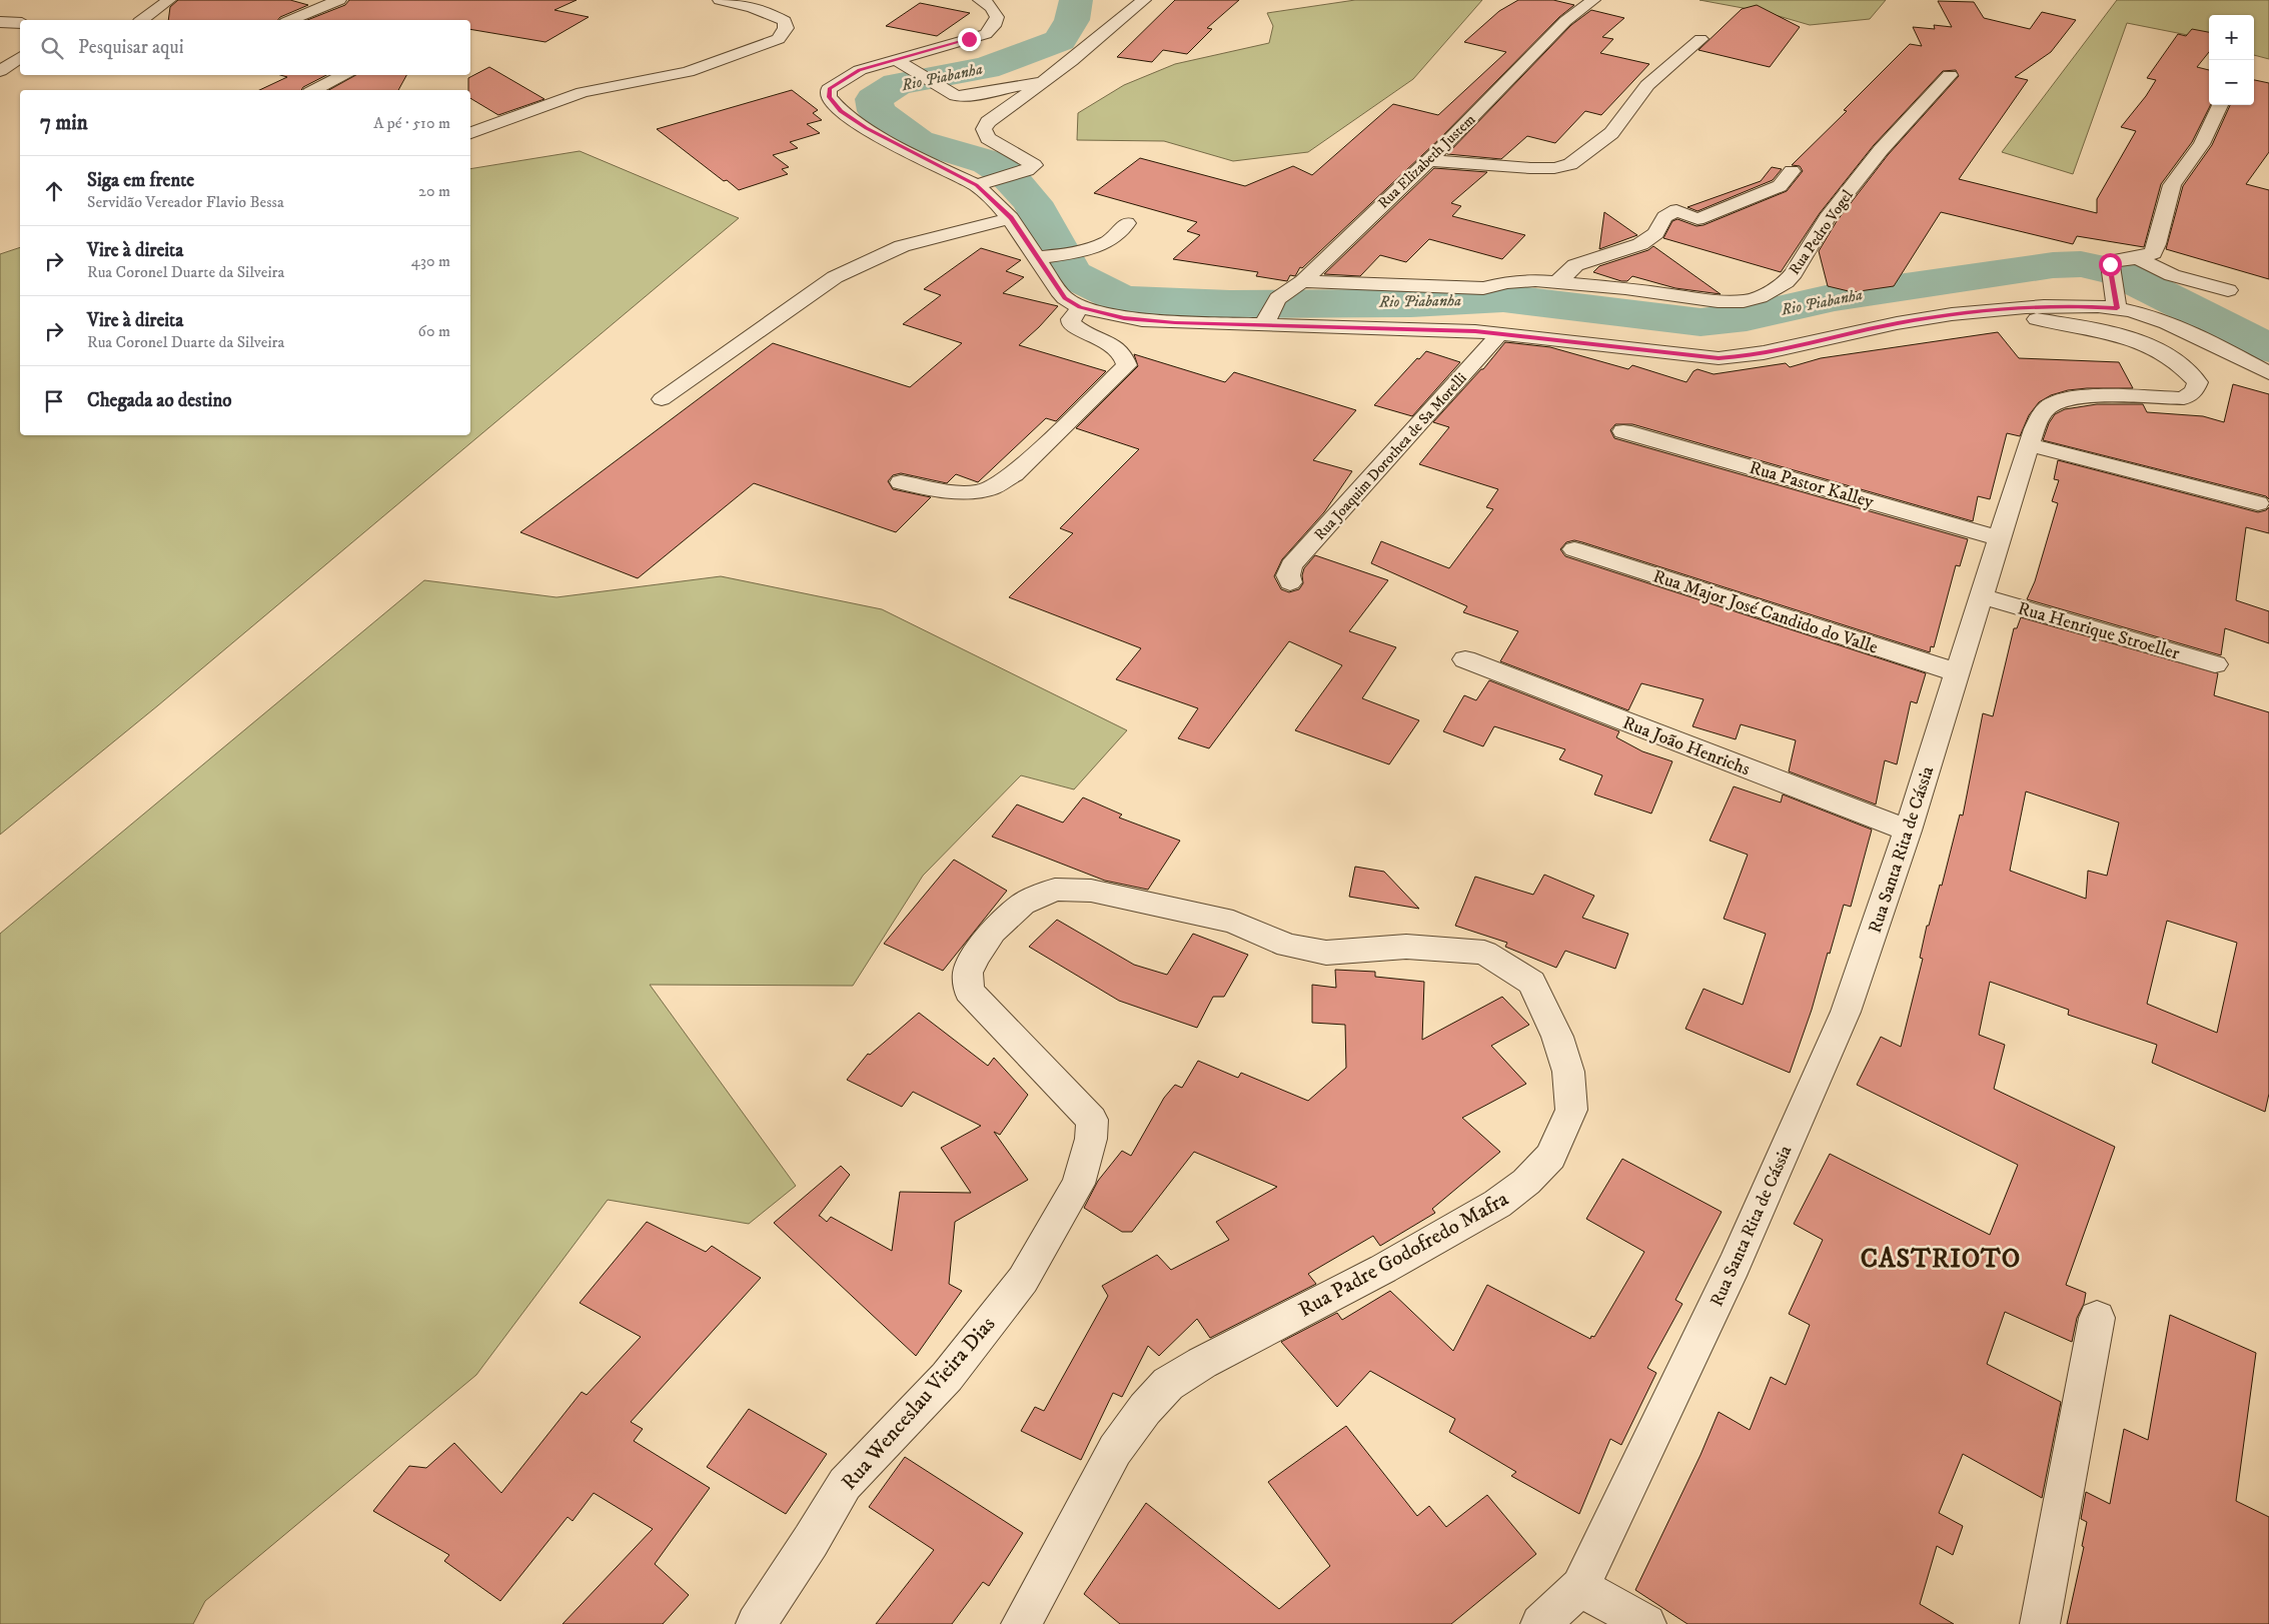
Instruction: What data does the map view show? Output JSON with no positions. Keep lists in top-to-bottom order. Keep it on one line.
{"streets":{"street":["Rua Elizabeth Justem","Rua Pedro Vogel","Rua Joaquim Dorothea de Sa Morelli","Rua Pastor Kalley","Rua Major José Candido do Valle","Rua Henrique Stroeller","Rua João Henrichs","Rua Santa Rita de Cássia","Rua Padre Godofredo Mafra","Rua Wenceslau Vieira Dias"]},"crossings":[["Rua Elizabeth Justem","Rua Pedro Vogel"],["Rua Pastor Kalley","Rua Santa Rita de Cássia"],["Rua Major José Candido do Valle","Rua Santa Rita de Cássia"],["Rua Henrique Stroeller","Rua Santa Rita de Cássia"],["Rua João Henrichs","Rua Santa Rita de Cássia"],["Rua Padre Godofredo Mafra","Rua Wenceslau Vieira Dias"]],"districts":["CASTRIOTO"],"water":["Rio Piabanha"],"page":{"map_buttons":["+","−"],"search":"Pesquisar aqui","heading":["7 min","A pé · 510 m"],"list":[["Siga em frente","Servidão Vereador Flavio Bessa","20 m"],["Vire à direita","Rua Coronel Duarte da Silveira","430 m"],["Vire à direita","Rua Coronel Duarte da Silveira","60 m"],"Chegada ao destino"]}}
